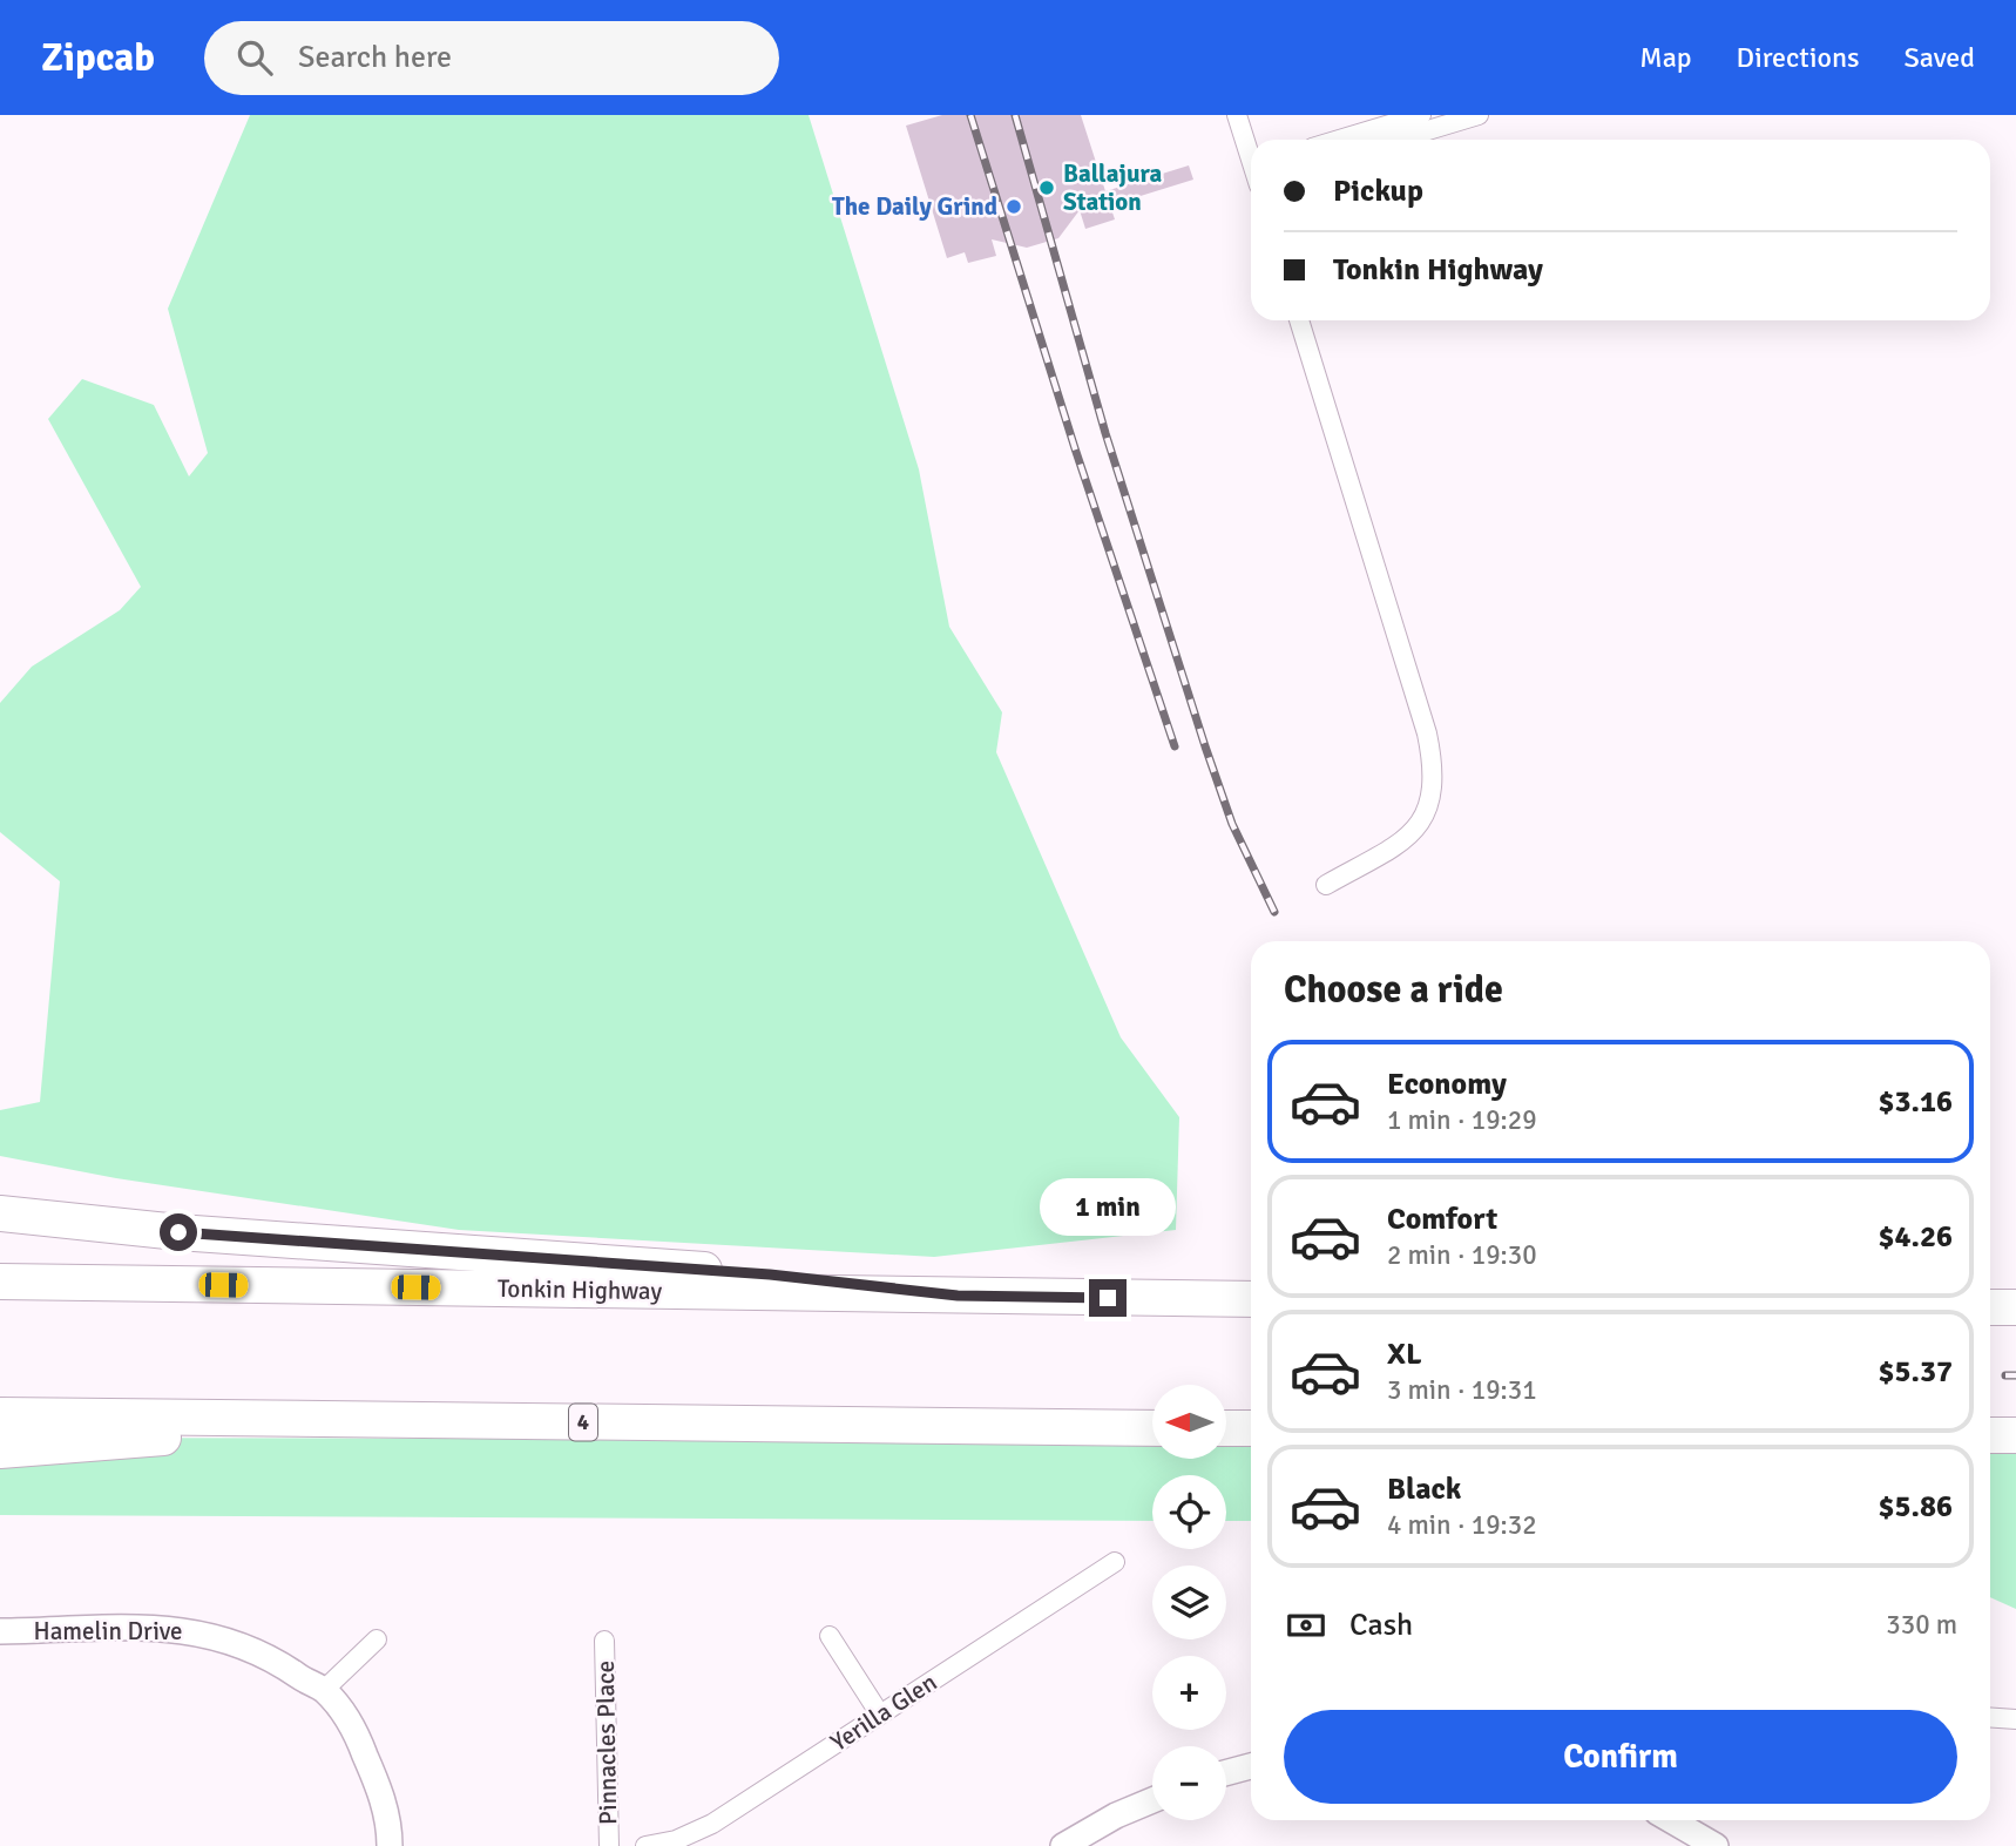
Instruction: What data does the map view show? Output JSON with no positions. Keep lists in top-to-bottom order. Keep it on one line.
{"streets":{"highway":["Tonkin Highway","4"],"street":["Hamelin Drive","Yerilla Glen","Pinnacles Place"]},"places":["Ballajura Station","The Daily Grind"],"north":"left","page":{"header":"Zipcab","search":"Search here","nav":["Map","Directions","Saved"],"banner":["Pickup","Tonkin Highway"],"heading":"Choose a ride","list":[{"name":"Economy","note":"1 min · 19:29","value":"$3.16"},{"name":"Comfort","note":"2 min · 19:30","value":"$4.26"},{"name":"XL","note":"3 min · 19:31","value":"$5.37"},{"name":"Black","note":"4 min · 19:32","value":"$5.86"}],"bubble":"1 min","map_buttons":["+","−"],"pay":["Cash","330 m"],"buttons":"Confirm"}}
